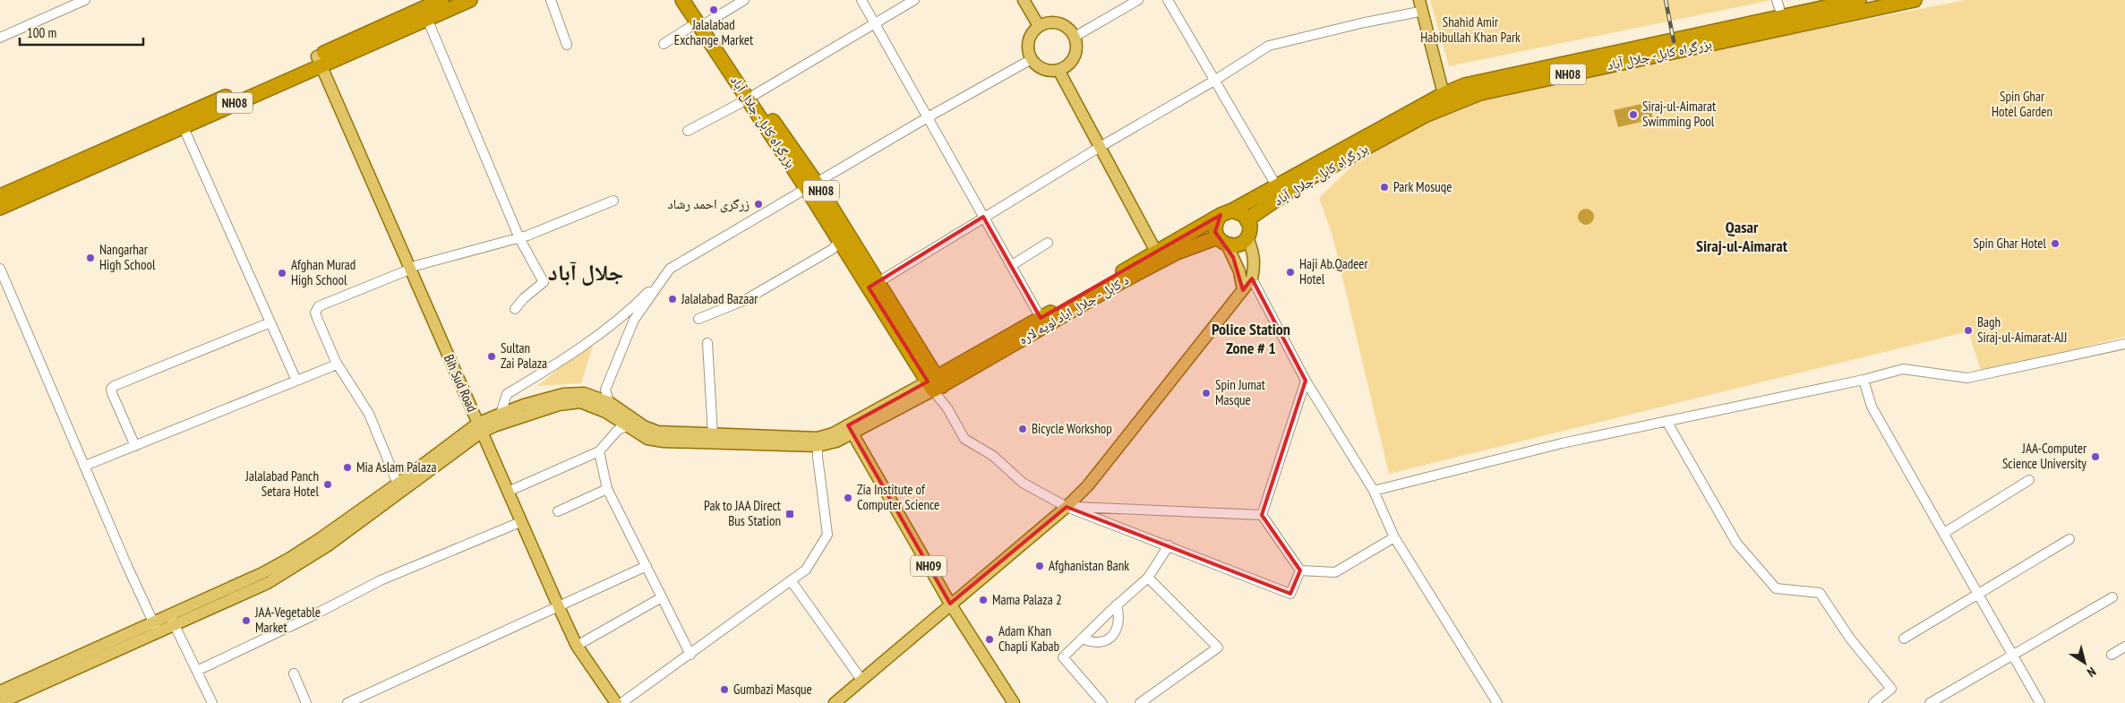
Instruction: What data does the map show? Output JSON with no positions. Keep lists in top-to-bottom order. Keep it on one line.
{"streets":{"highway":["بزرگراه کابل- جلال آباد","NH08","د کابل - جلال اباد لویه لاره"],"main road":["Bih Sud Road","NH09"]},"crossings":[["بزرگراه کابل- جلال آباد","د کابل - جلال اباد لویه لاره"],["NH08","Bih Sud Road"]],"districts":["Qasar Siraj-ul-Aimarat","جلال آباد","Police Station Zone # 1"],"parks":["Shahid Amir Habibullah Khan Park","Spin Ghar Hotel Garden"],"places":{"other":["Jalalabad Exchange Market","Siraj-ul-Aimarat Swimming Pool","Park Mosuqe","زرگری احمد رشاد","Spin Ghar Hotel","Nangarhar High School","Haji Ab.Qadeer Hotel","Afghan Murad High School","Jalalabad Bazaar","Bagh Siraj-ul-Aimarat-AJJ","Sultan Zai Palaza","Spin Jumat Masque","Bicycle Workshop","JAA-Computer Science University","Mia Aslam Palaza","Jalalabad Panch Setara Hotel","Zia Institute of Computer Science","Afghanistan Bank","Mama Palaza 2","JAA-Vegetable Market","Adam Khan Chapli Kabab","Gumbazi Masque"],"transit":["Pak to JAA Direct Bus Station"]},"scale_bar":"100 m","north":"bottom right"}
